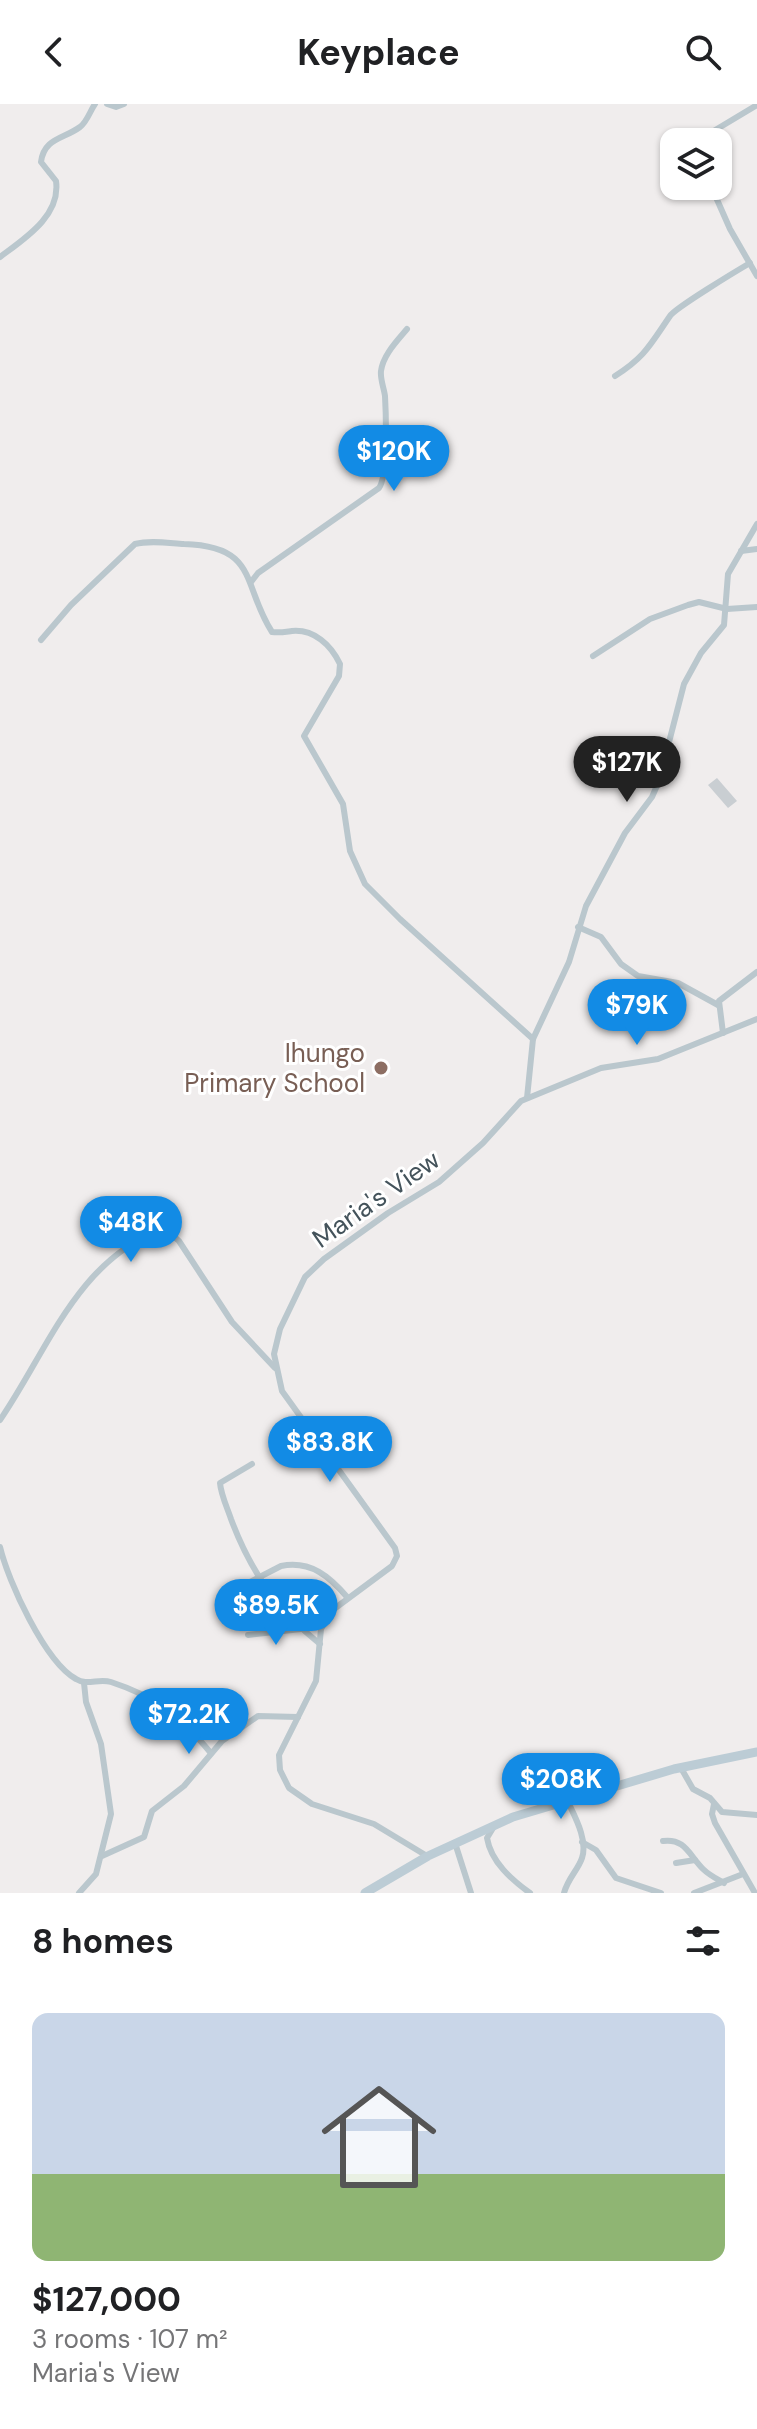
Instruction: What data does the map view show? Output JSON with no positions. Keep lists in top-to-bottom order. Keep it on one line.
{"streets":{"street":["Maria's View"]},"places":["Ihungo Primary School"],"page":{"header":"Keyplace","price":["$120K","$127K","$79K","$48K","$83.8K","$89.5K","$72.2K","$208K"],"heading":"8 homes","list":[{"name":"$127,000","note":"3 rooms · 107 m² · Maria's View"}]}}
